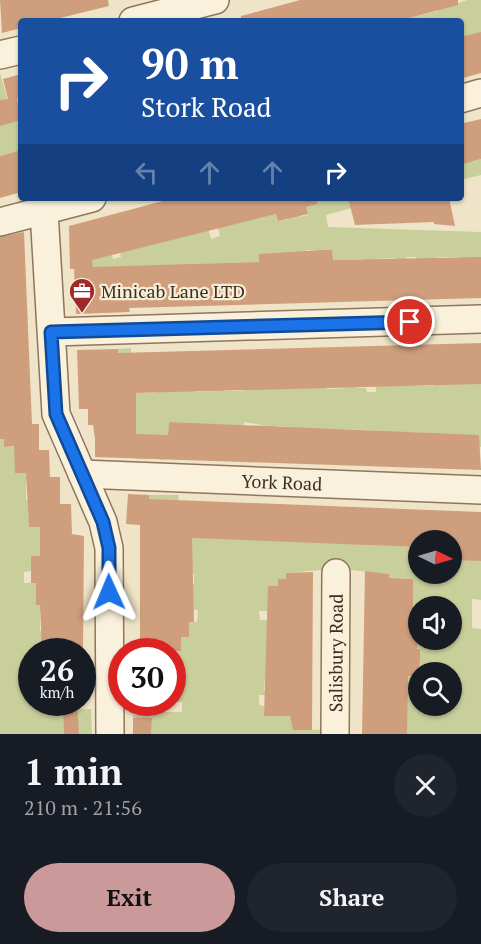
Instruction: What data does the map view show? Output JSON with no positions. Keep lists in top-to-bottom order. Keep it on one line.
{"streets":{"street":["York Road","Salisbury Road"]},"places":{"office":["Minicab Lane LTD"]},"north":"right","page":{"turn":["90 m","Stork Road"],"speed":"26 km/h","limit":"30","heading":["1 min","210 m · 21:56"],"buttons":["Exit","Share"]}}
